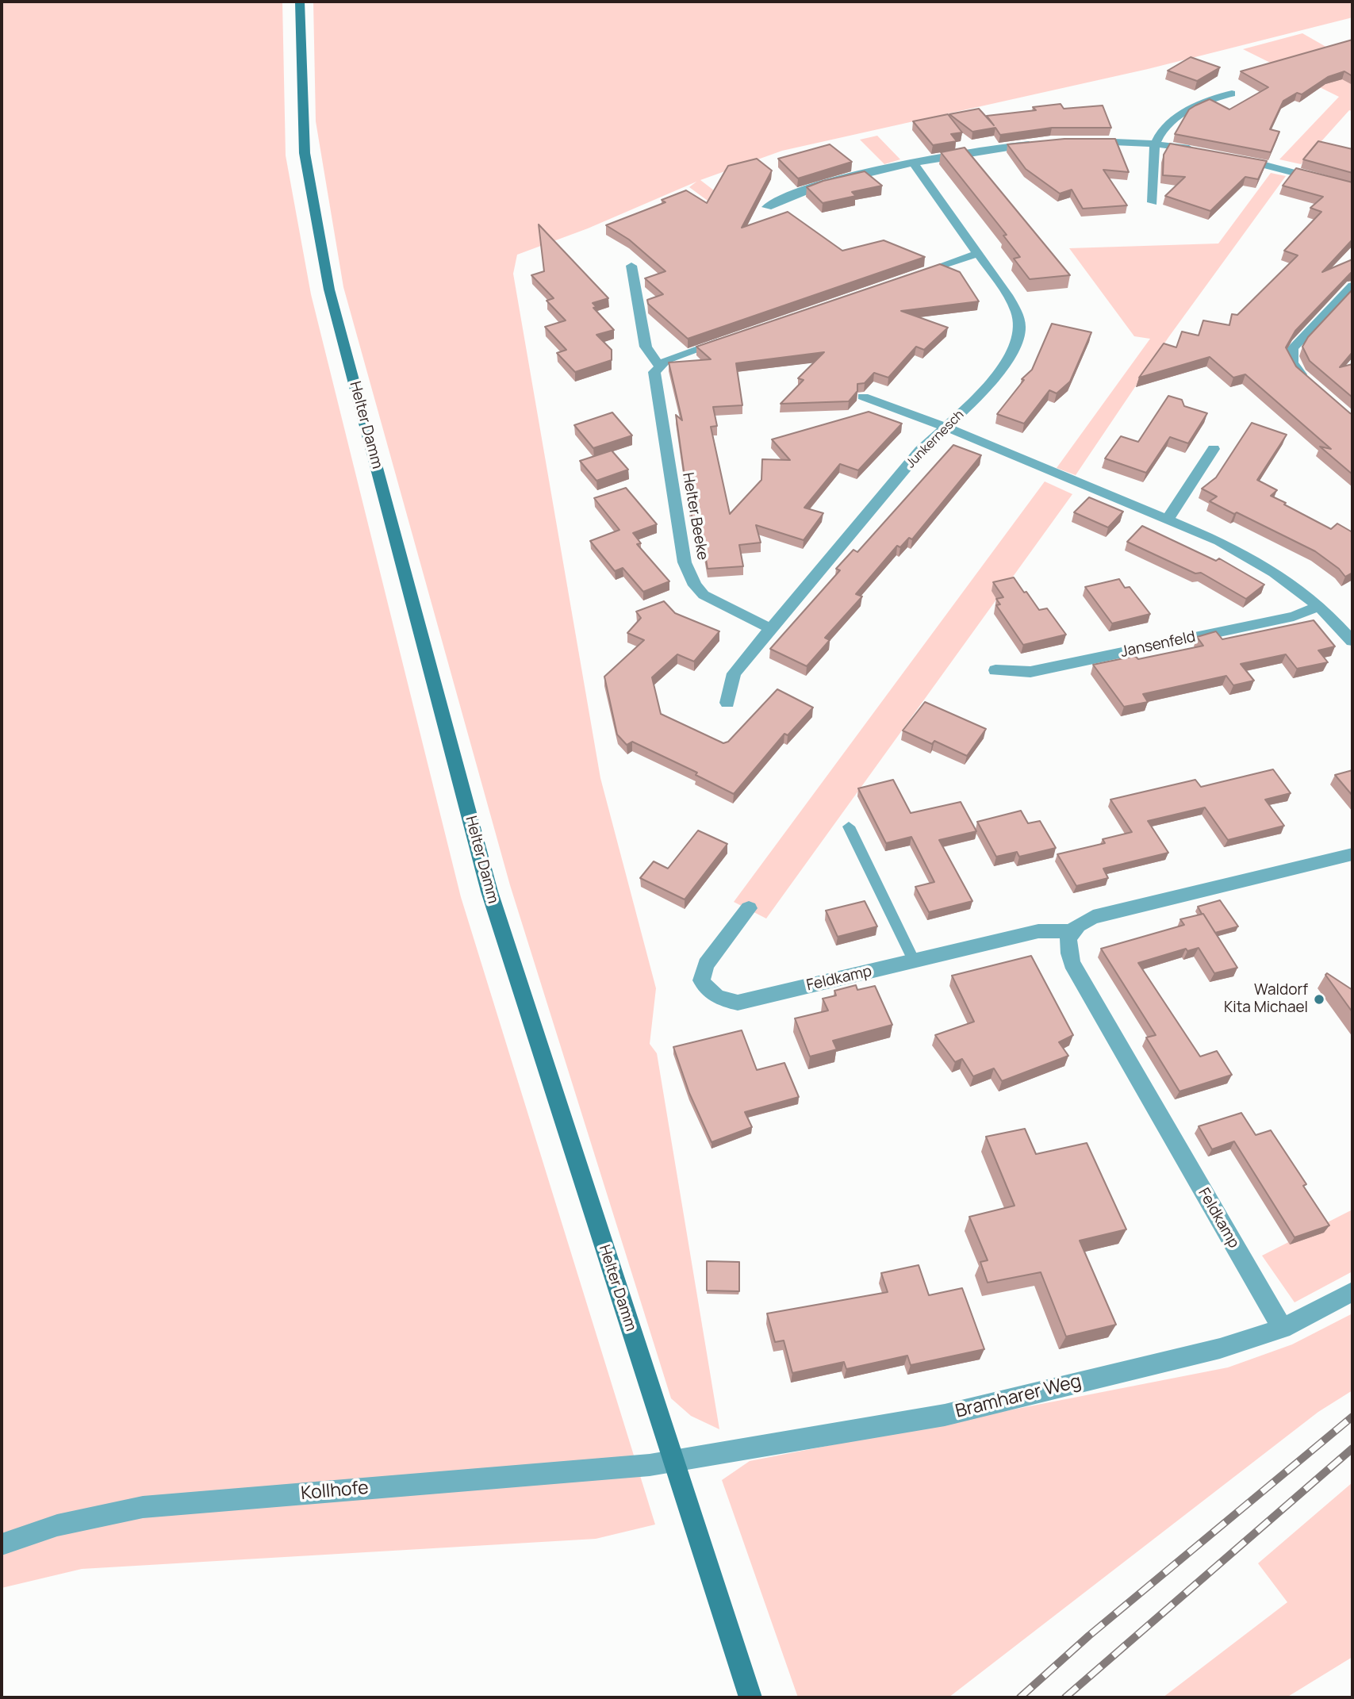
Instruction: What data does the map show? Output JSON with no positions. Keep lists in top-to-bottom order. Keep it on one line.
{"streets":{"street":["Helter Damm","Junkernesch","Helter Beeke","Jansenfeld","Feldkamp","Bramharer Weg","Kollhofe"]},"crossings":[["Helter Damm","Bramharer Weg"],["Helter Damm","Kollhofe"],["Junkernesch","Helter Beeke"],["Feldkamp","Bramharer Weg"],["Bramharer Weg","Kollhofe"]],"places":["Waldorf Kita Michael"]}
